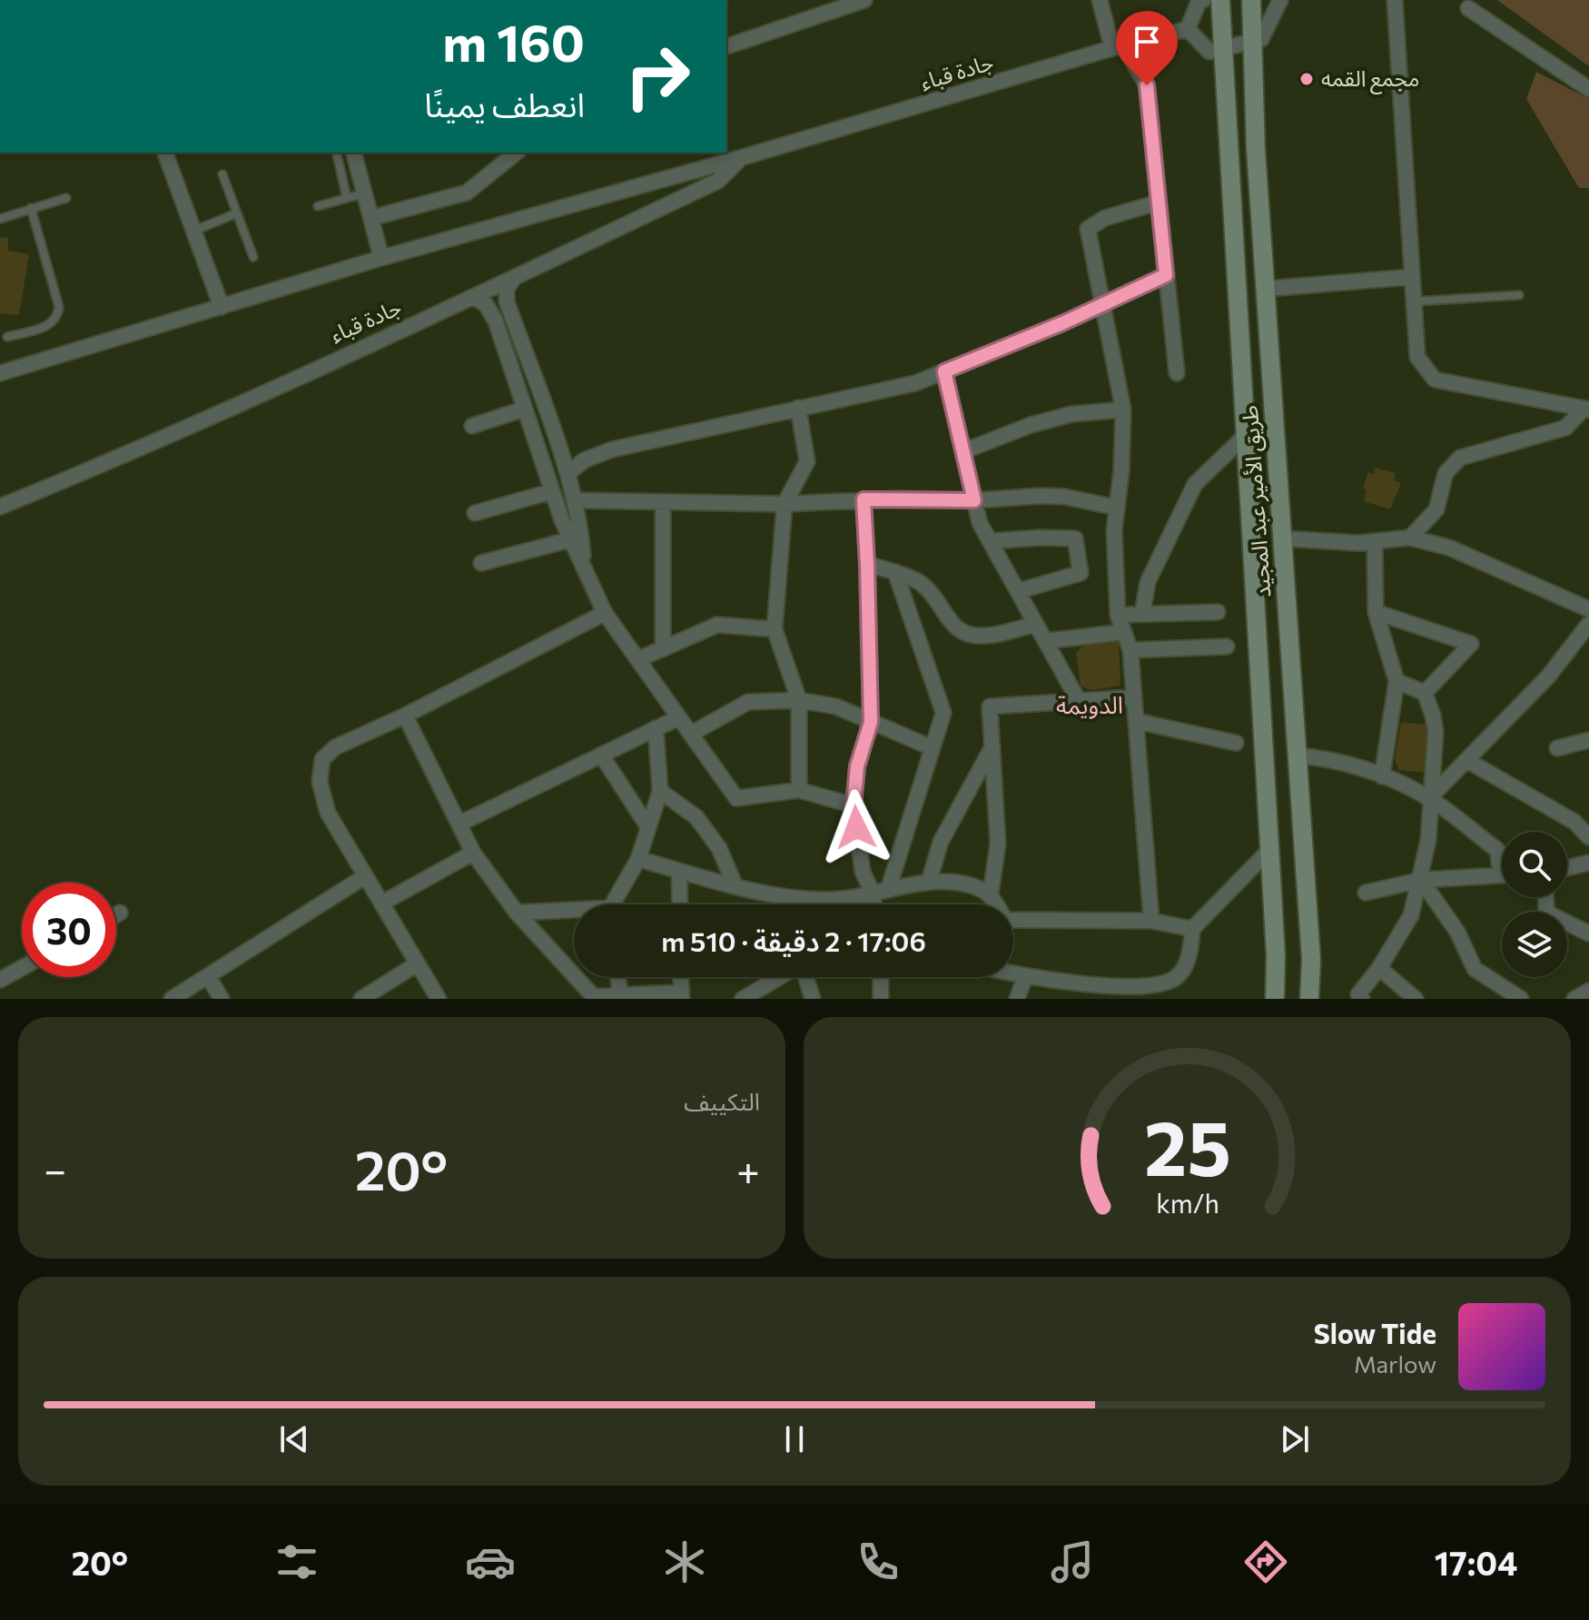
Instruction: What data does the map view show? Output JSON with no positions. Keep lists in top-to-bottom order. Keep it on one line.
{"streets":{"main road":["طريق الأمير عبد المجيد"],"street":["جادة قباء"]},"districts":["الدويمة"],"places":["مجمع القمه"],"page":{"turn":["160 m","انعطف يمينًا"],"limit":"30","trip":"17:06 · 2 دقيقة · 510 m","tile":"التكييف","heat":["−","20°","+"],"song":["Slow Tide","Marlow"],"tabs":["17:04","20°"],"gauge":["25","km/h"]}}
